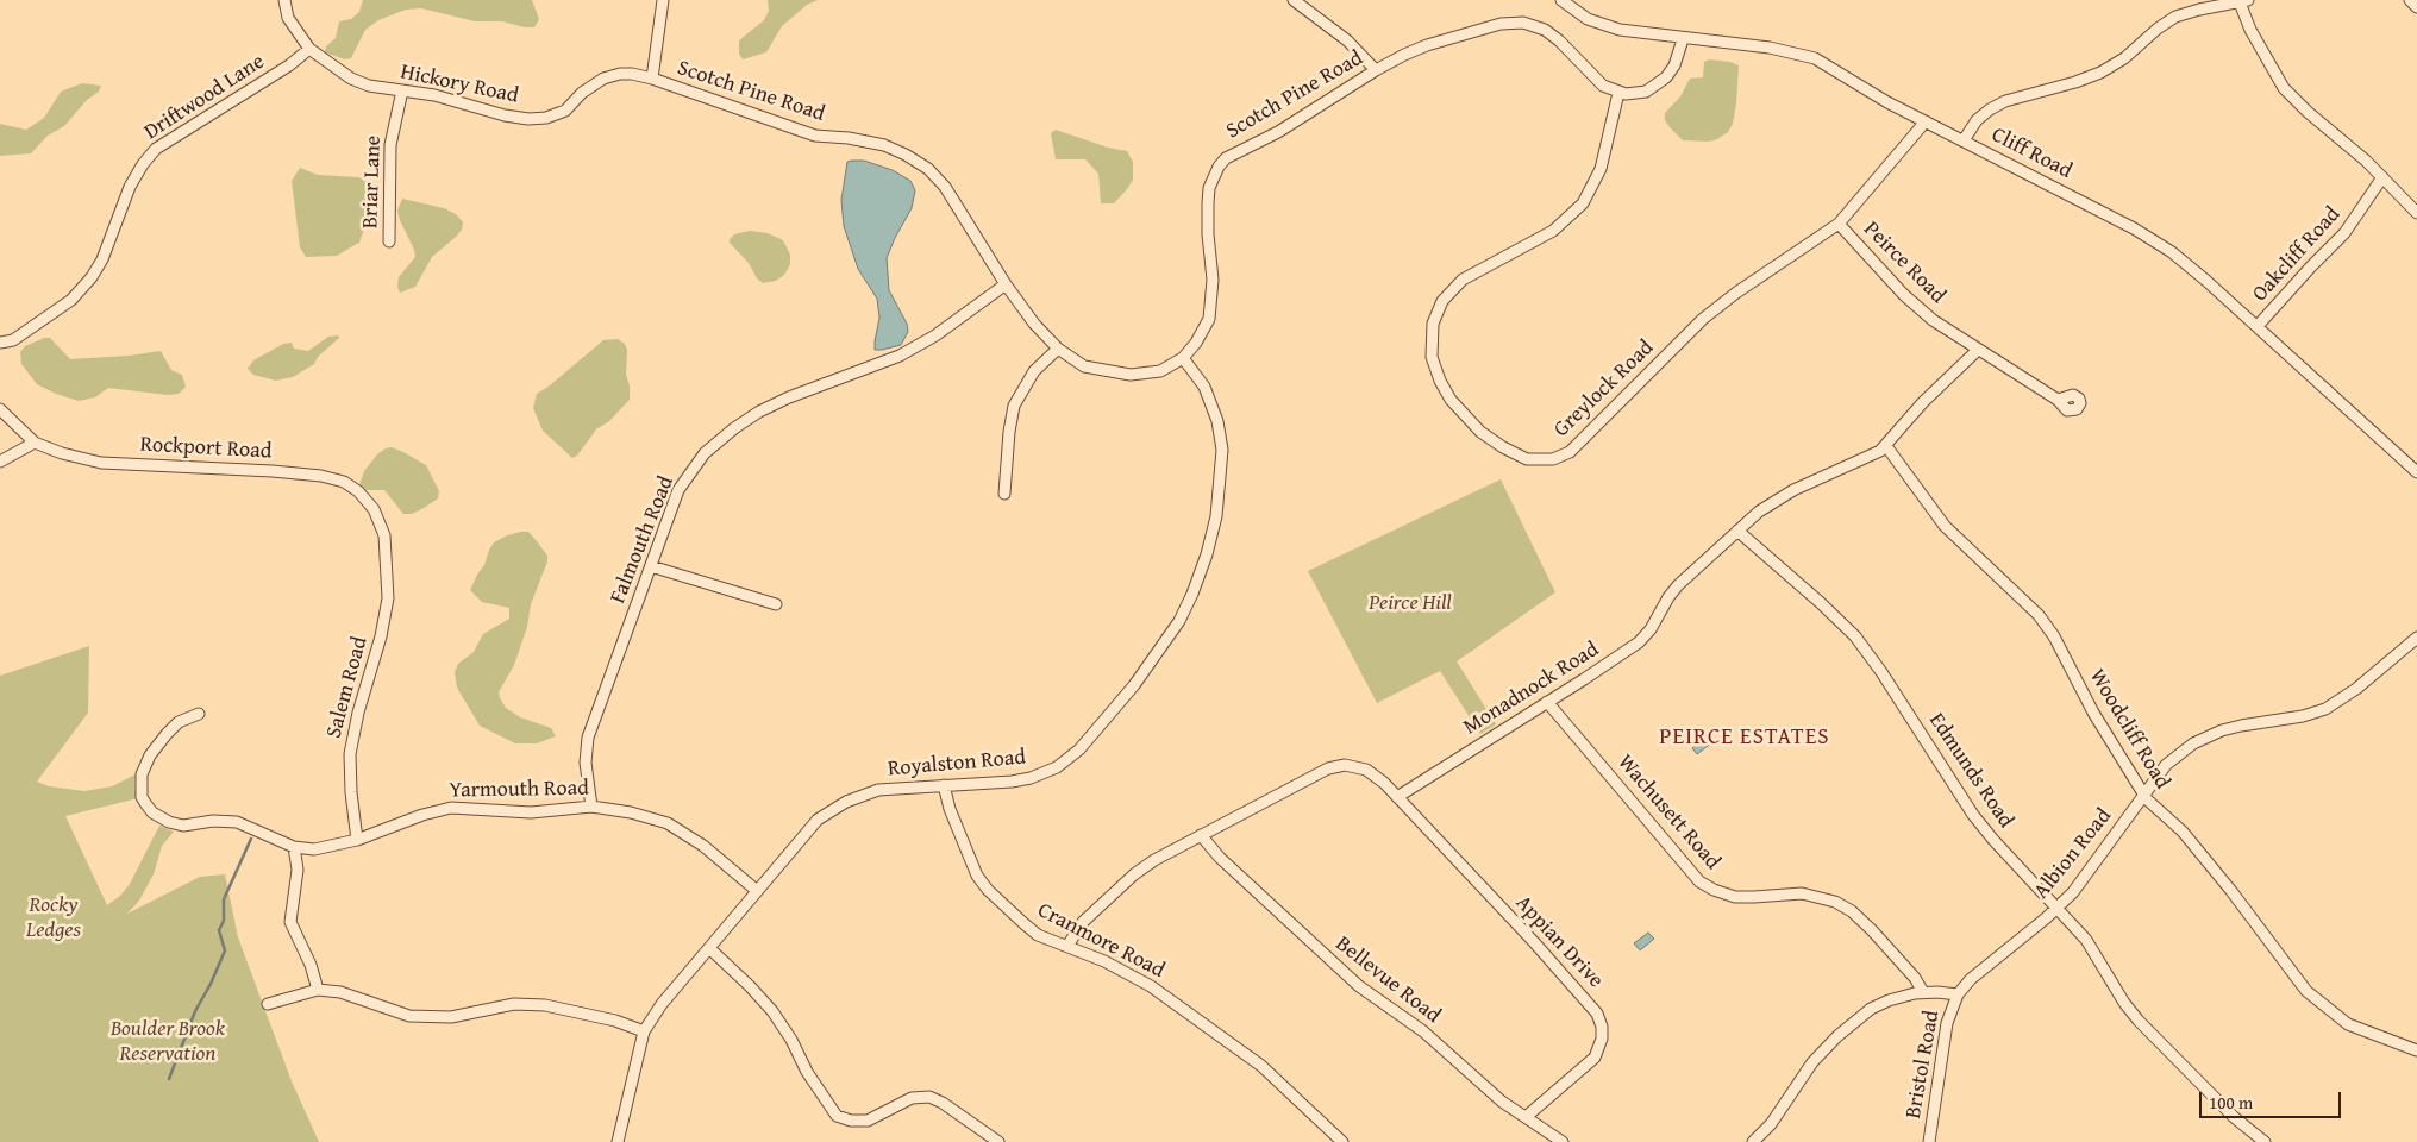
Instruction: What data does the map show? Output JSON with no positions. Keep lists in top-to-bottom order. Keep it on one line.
{"streets":{"street":["Hickory Road","Scotch Pine Road","Driftwood Lane","Cliff Road","Briar Lane","Oakcliff Road","Peirce Road","Greylock Road","Rockport Road","Falmouth Road","Salem Road","Monadnock Road","Woodcliff Road","Royalston Road","Edmunds Road","Yarmouth Road","Wachusett Road","Albion Road","Cranmore Road","Appian Drive","Bellevue Road","Bristol Road"]},"crossings":[["Hickory Road","Scotch Pine Road"],["Hickory Road","Driftwood Lane"],["Hickory Road","Briar Lane"],["Scotch Pine Road","Greylock Road"],["Scotch Pine Road","Falmouth Road"],["Scotch Pine Road","Royalston Road"],["Cliff Road","Oakcliff Road"],["Cliff Road","Peirce Road"],["Peirce Road","Greylock Road"],["Peirce Road","Monadnock Road"],["Rockport Road","Salem Road"],["Falmouth Road","Yarmouth Road"],["Salem Road","Yarmouth Road"],["Monadnock Road","Woodcliff Road"],["Monadnock Road","Edmunds Road"],["Monadnock Road","Wachusett Road"],["Monadnock Road","Appian Drive"],["Woodcliff Road","Albion Road"],["Royalston Road","Yarmouth Road"],["Royalston Road","Cranmore Road"],["Edmunds Road","Albion Road"],["Albion Road","Bristol Road"],["Appian Drive","Bellevue Road"]],"districts":["PEIRCE ESTATES"],"parks":["Peirce Hill","Rocky Ledges","Boulder Brook Reservation"],"scale_bar":"100 m"}
